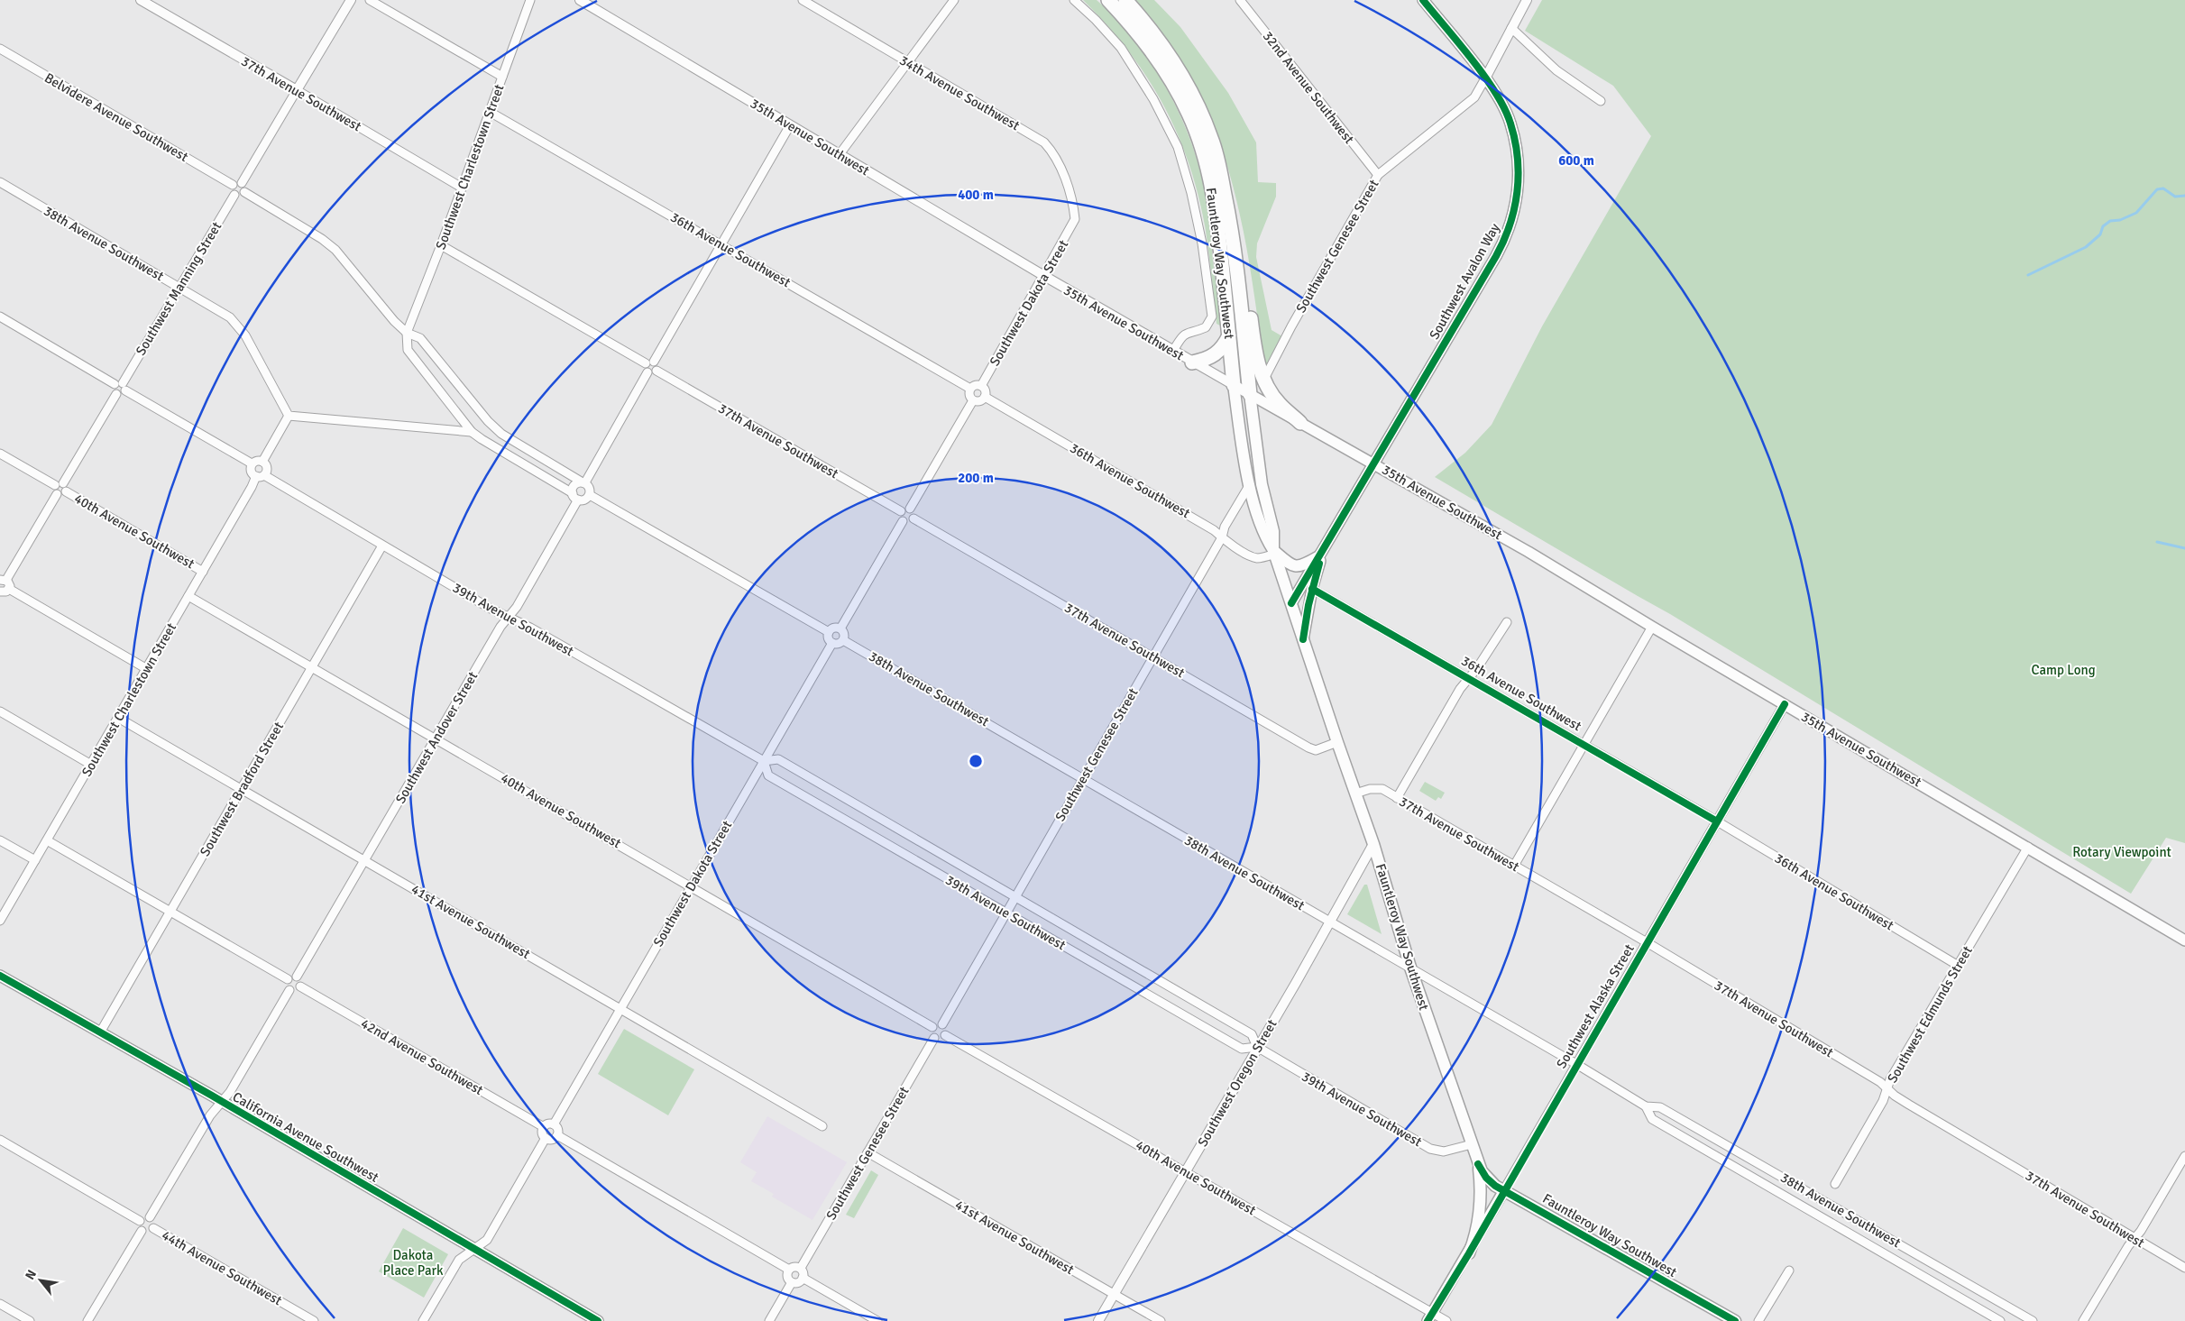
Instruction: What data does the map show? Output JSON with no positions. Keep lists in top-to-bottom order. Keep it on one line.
{"streets":{"highway":["Fauntleroy Way Southwest"],"main road":["35th Avenue Southwest","Southwest Avalon Way","Southwest Alaska Street","California Avenue Southwest"],"street":["32nd Avenue Southwest","34th Avenue Southwest","37th Avenue Southwest","Belvidere Avenue Southwest","Southwest Charlestown Street","38th Avenue Southwest","Southwest Genesee Street","36th Avenue Southwest","Southwest Manning Street","Southwest Dakota Street","40th Avenue Southwest","39th Avenue Southwest","Southwest Andover Street","Southwest Bradford Street","41st Avenue Southwest","Southwest Edmunds Street","42nd Avenue Southwest","Southwest Oregon Street","44th Avenue Southwest"]},"crossings":[["32nd Avenue Southwest","Southwest Genesee Street"],["34th Avenue Southwest","Southwest Dakota Street"],["37th Avenue Southwest","Southwest Charlestown Street"],["37th Avenue Southwest","Southwest Genesee Street"],["37th Avenue Southwest","Fauntleroy Way Southwest"],["37th Avenue Southwest","Southwest Alaska Street"],["37th Avenue Southwest","Southwest Edmunds Street"],["Belvidere Avenue Southwest","Southwest Manning Street"],["35th Avenue Southwest","Fauntleroy Way Southwest"],["35th Avenue Southwest","Southwest Avalon Way"],["35th Avenue Southwest","Southwest Dakota Street"],["35th Avenue Southwest","Southwest Alaska Street"],["35th Avenue Southwest","Southwest Edmunds Street"],["Southwest Charlestown Street","36th Avenue Southwest"],["Southwest Charlestown Street","40th Avenue Southwest"],["Southwest Charlestown Street","39th Avenue Southwest"],["Southwest Charlestown Street","41st Avenue Southwest"],["38th Avenue Southwest","Southwest Genesee Street"],["38th Avenue Southwest","Fauntleroy Way Southwest"],["38th Avenue Southwest","Southwest Manning Street"],["38th Avenue Southwest","Southwest Dakota Street"],["38th Avenue Southwest","Southwest Alaska Street"],["38th Avenue Southwest","Southwest Oregon Street"],["Southwest Genesee Street","36th Avenue Southwest"],["Southwest Genesee Street","Fauntleroy Way Southwest"],["Southwest Genesee Street","Southwest Avalon Way"],["Southwest Genesee Street","40th Avenue Southwest"],["Southwest Genesee Street","39th Avenue Southwest"],["Southwest Genesee Street","41st Avenue Southwest"],["36th Avenue Southwest","Fauntleroy Way Southwest"],["36th Avenue Southwest","Southwest Avalon Way"],["36th Avenue Southwest","Southwest Dakota Street"],["36th Avenue Southwest","Southwest Alaska Street"],["36th Avenue Southwest","Southwest Edmunds Street"],["Fauntleroy Way Southwest","Southwest Avalon Way"],["Fauntleroy Way Southwest","39th Avenue Southwest"],["Fauntleroy Way Southwest","Southwest Alaska Street"],["Fauntleroy Way Southwest","Southwest Oregon Street"],["Southwest Dakota Street","40th Avenue Southwest"],["Southwest Dakota Street","39th Avenue Southwest"],["Southwest Dakota Street","41st Avenue Southwest"],["Southwest Dakota Street","42nd Avenue Southwest"],["40th Avenue Southwest","Southwest Andover Street"],["40th Avenue Southwest","Southwest Bradford Street"],["40th Avenue Southwest","Southwest Alaska Street"],["40th Avenue Southwest","Southwest Oregon Street"],["39th Avenue Southwest","Southwest Andover Street"],["39th Avenue Southwest","Southwest Bradford Street"],["39th Avenue Southwest","Southwest Oregon Street"],["Southwest Andover Street","41st Avenue Southwest"],["Southwest Andover Street","42nd Avenue Southwest"],["Southwest Bradford Street","41st Avenue Southwest"],["Southwest Bradford Street","California Avenue Southwest"],["41st Avenue Southwest","Southwest Oregon Street"]],"parks":["Camp Long","Rotary Viewpoint","Dakota Place Park"],"north":"top left","rings":["600 m","400 m","200 m"]}
